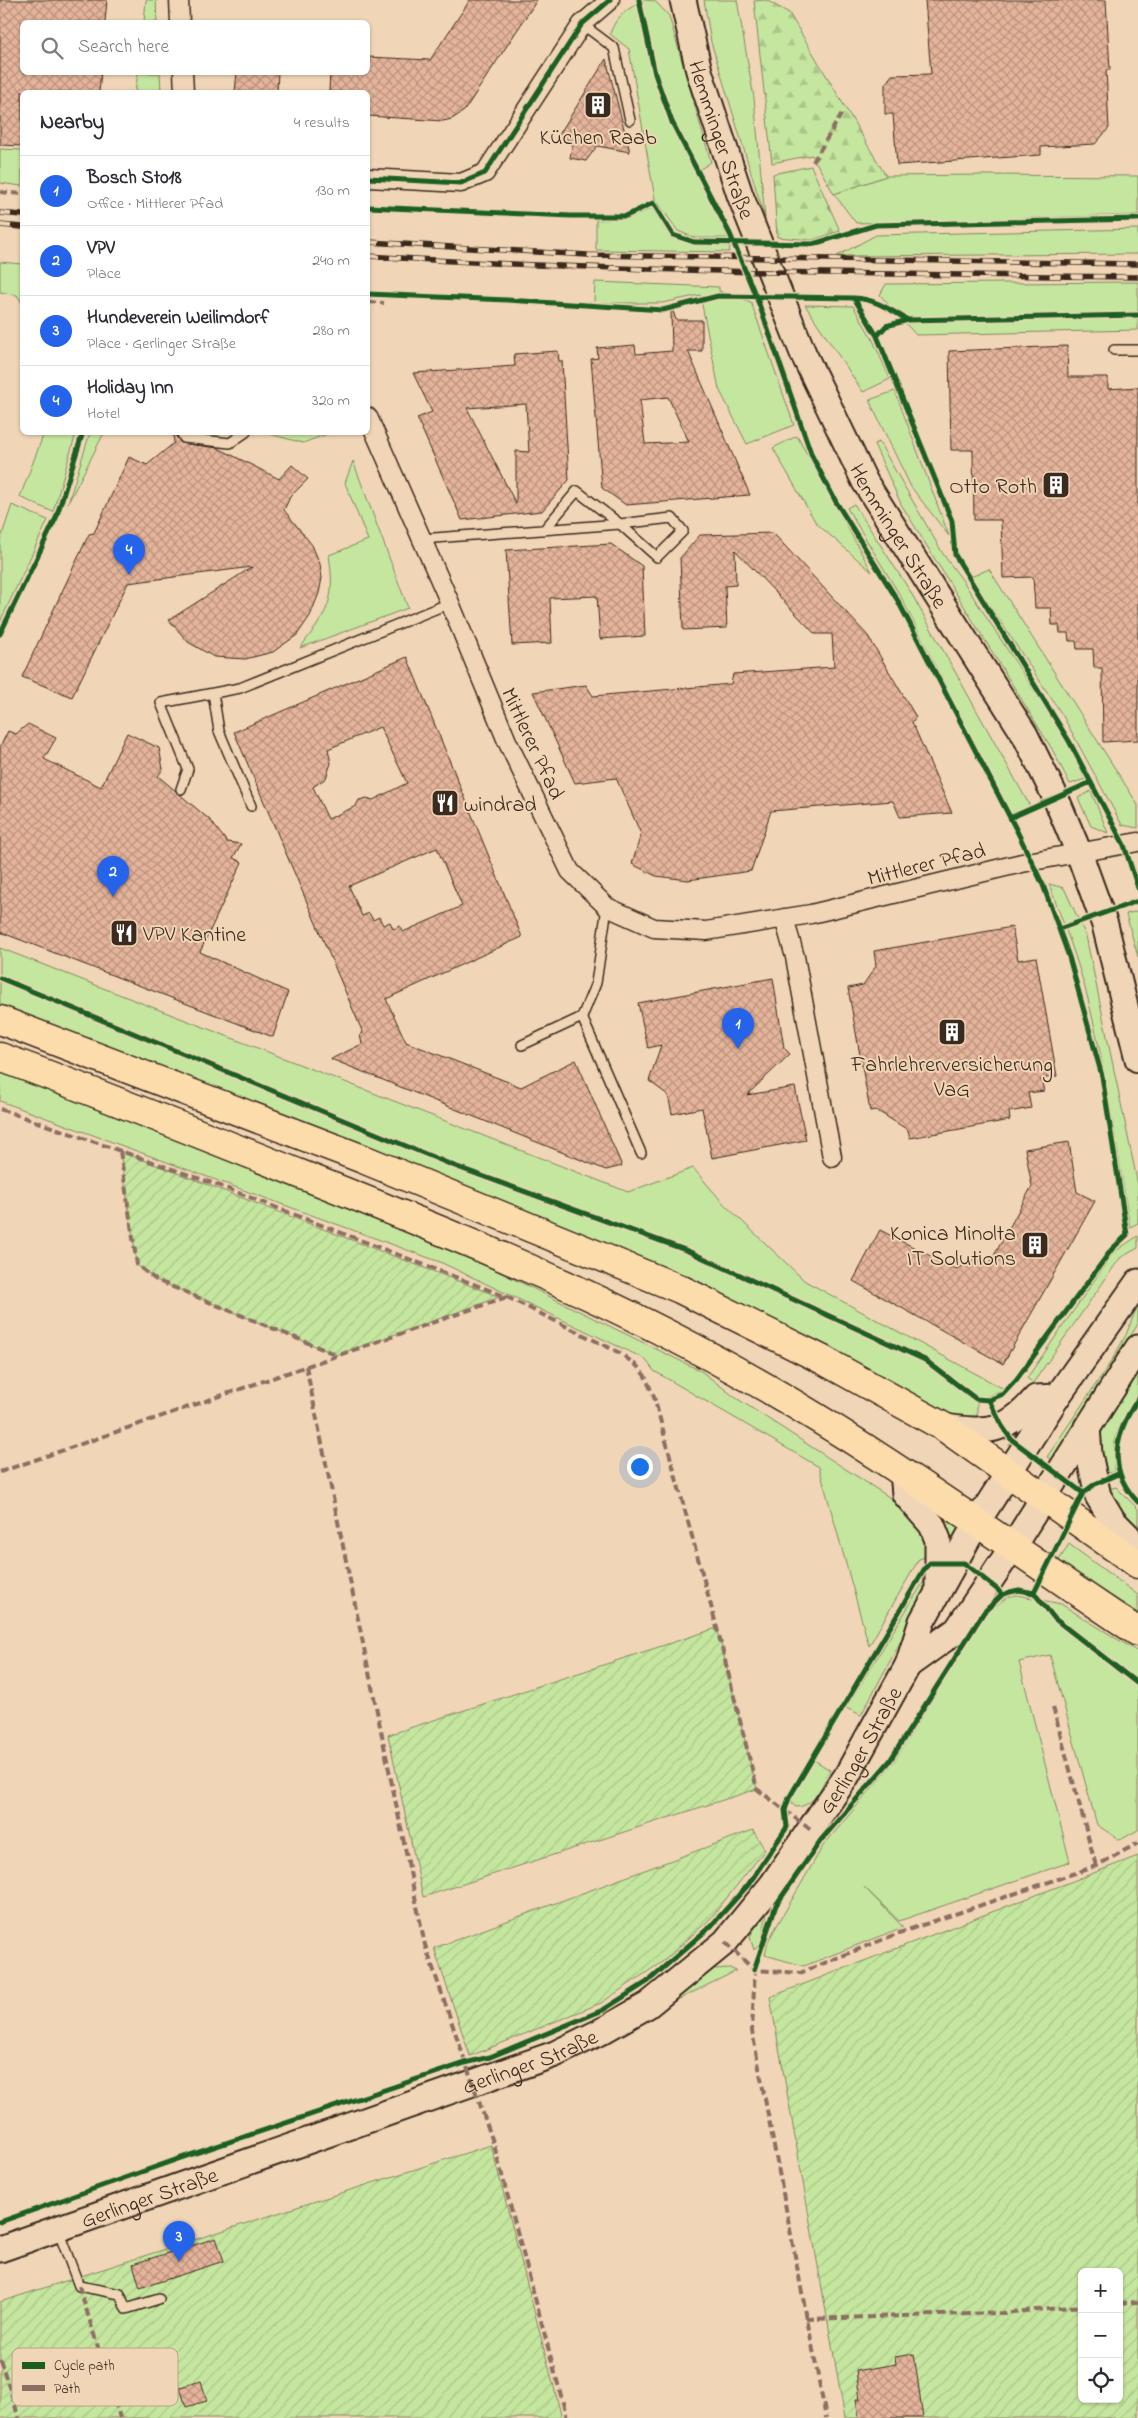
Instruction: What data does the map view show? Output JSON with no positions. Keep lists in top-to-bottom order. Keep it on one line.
{"streets":{"main road":["Hemminger Straße","Gerlinger Straße"],"street":["Mittlerer Pfad"]},"crossings":[["Hemminger Straße","Mittlerer Pfad"]],"places":{"building":["Küchen Raab","Otto Roth","Fahrlehrerversicherung VaG","Konica Minolta IT Solutions"],"restaurant":["windrad","VPV Kantine"]},"legend":["Cycle path","Path"],"page":{"search":"Search here","heading":["Nearby","4 results"],"list":[{"mark":"1","name":"Bosch St018","note":"Office · Mittlerer Pfad","value":"130 m"},{"mark":"2","name":"VPV","note":"Place","value":"240 m"},{"mark":"3","name":"Hundeverein Weilimdorf","note":"Place · Gerlinger Straße","value":"280 m"},{"mark":"4","name":"Holiday Inn","note":"Hotel","value":"320 m"}],"pins":["4","2","1","3"],"map_buttons":["+","−"]}}
